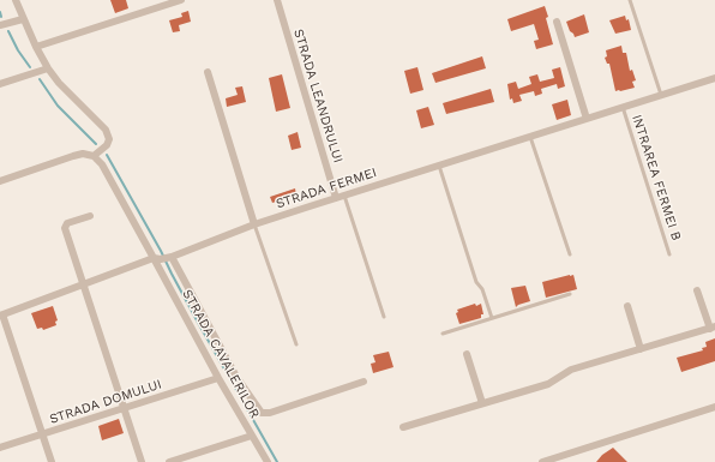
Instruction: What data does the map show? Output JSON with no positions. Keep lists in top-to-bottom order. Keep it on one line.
{"streets":{"street":["STRADA LEANDRULUI","STRADA FERMEI","STRADA CAVALERILOR","STRADA DOMULUI"],"lane":["INTRAREA FERMEI B"]},"crossings":[["STRADA LEANDRULUI","STRADA FERMEI"],["INTRAREA FERMEI B","STRADA FERMEI"],["STRADA FERMEI","STRADA CAVALERILOR"],["STRADA CAVALERILOR","STRADA DOMULUI"]]}
